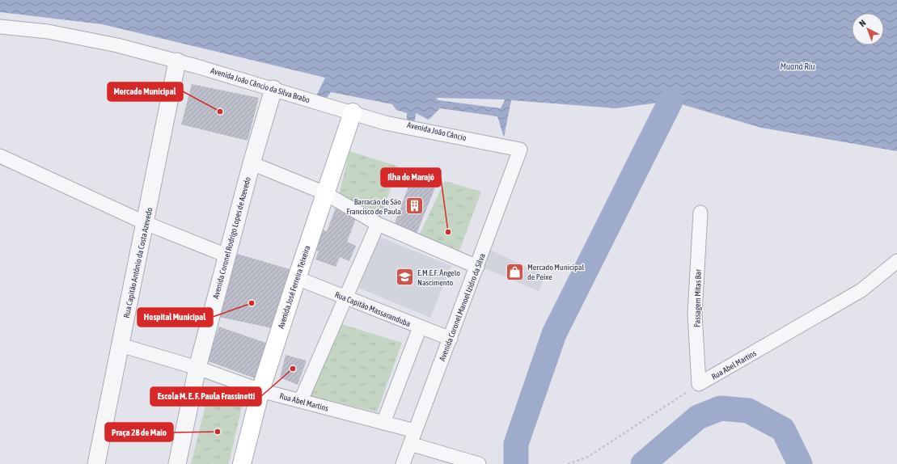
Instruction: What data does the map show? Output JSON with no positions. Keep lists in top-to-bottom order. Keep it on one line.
{"streets":{"main road":["Avenida José Ferreira Teixeira"],"street":["Avenida João Câncio da Silva Brabo","Avenida João Câncio","Avenida Coronel Rodrigo Lopes de Azevedo","Rua Capitão Antônio da Costa Azevedo","Passagem Mitas Bar","Avenida Coronel Manoel Izidro da Silva","Rua Capitão Massaranduba","Rua Abel Martins"]},"crossings":[["Avenida João Câncio da Silva Brabo","Avenida João Câncio"],["Avenida João Câncio da Silva Brabo","Avenida Coronel Rodrigo Lopes de Azevedo"],["Avenida João Câncio da Silva Brabo","Rua Capitão Antônio da Costa Azevedo"],["Avenida João Câncio da Silva Brabo","Avenida José Ferreira Teixeira"],["Avenida João Câncio","Avenida José Ferreira Teixeira"],["Avenida João Câncio","Avenida Coronel Manoel Izidro da Silva"],["Avenida Coronel Rodrigo Lopes de Azevedo","Rua Abel Martins"],["Rua Capitão Antônio da Costa Azevedo","Rua Abel Martins"],["Avenida José Ferreira Teixeira","Rua Capitão Massaranduba"],["Avenida José Ferreira Teixeira","Rua Abel Martins"],["Passagem Mitas Bar","Rua Abel Martins"],["Avenida Coronel Manoel Izidro da Silva","Rua Capitão Massaranduba"],["Avenida Coronel Manoel Izidro da Silva","Rua Abel Martins"]],"water":["Muaná Riu"],"places":{"other":["Mercado Municipal","Ilha de Marajó","Hospital Municipal","Escola M. E. F. Paula Frassinetti","Praça 28 de Maio"],"building":["Barracão de São Francisco de Paula"],"shop":["Mercado Municipal de Peixe"],"school or university":["E.M.E.F. Ângelo Nascimento"]},"north":"top left"}
